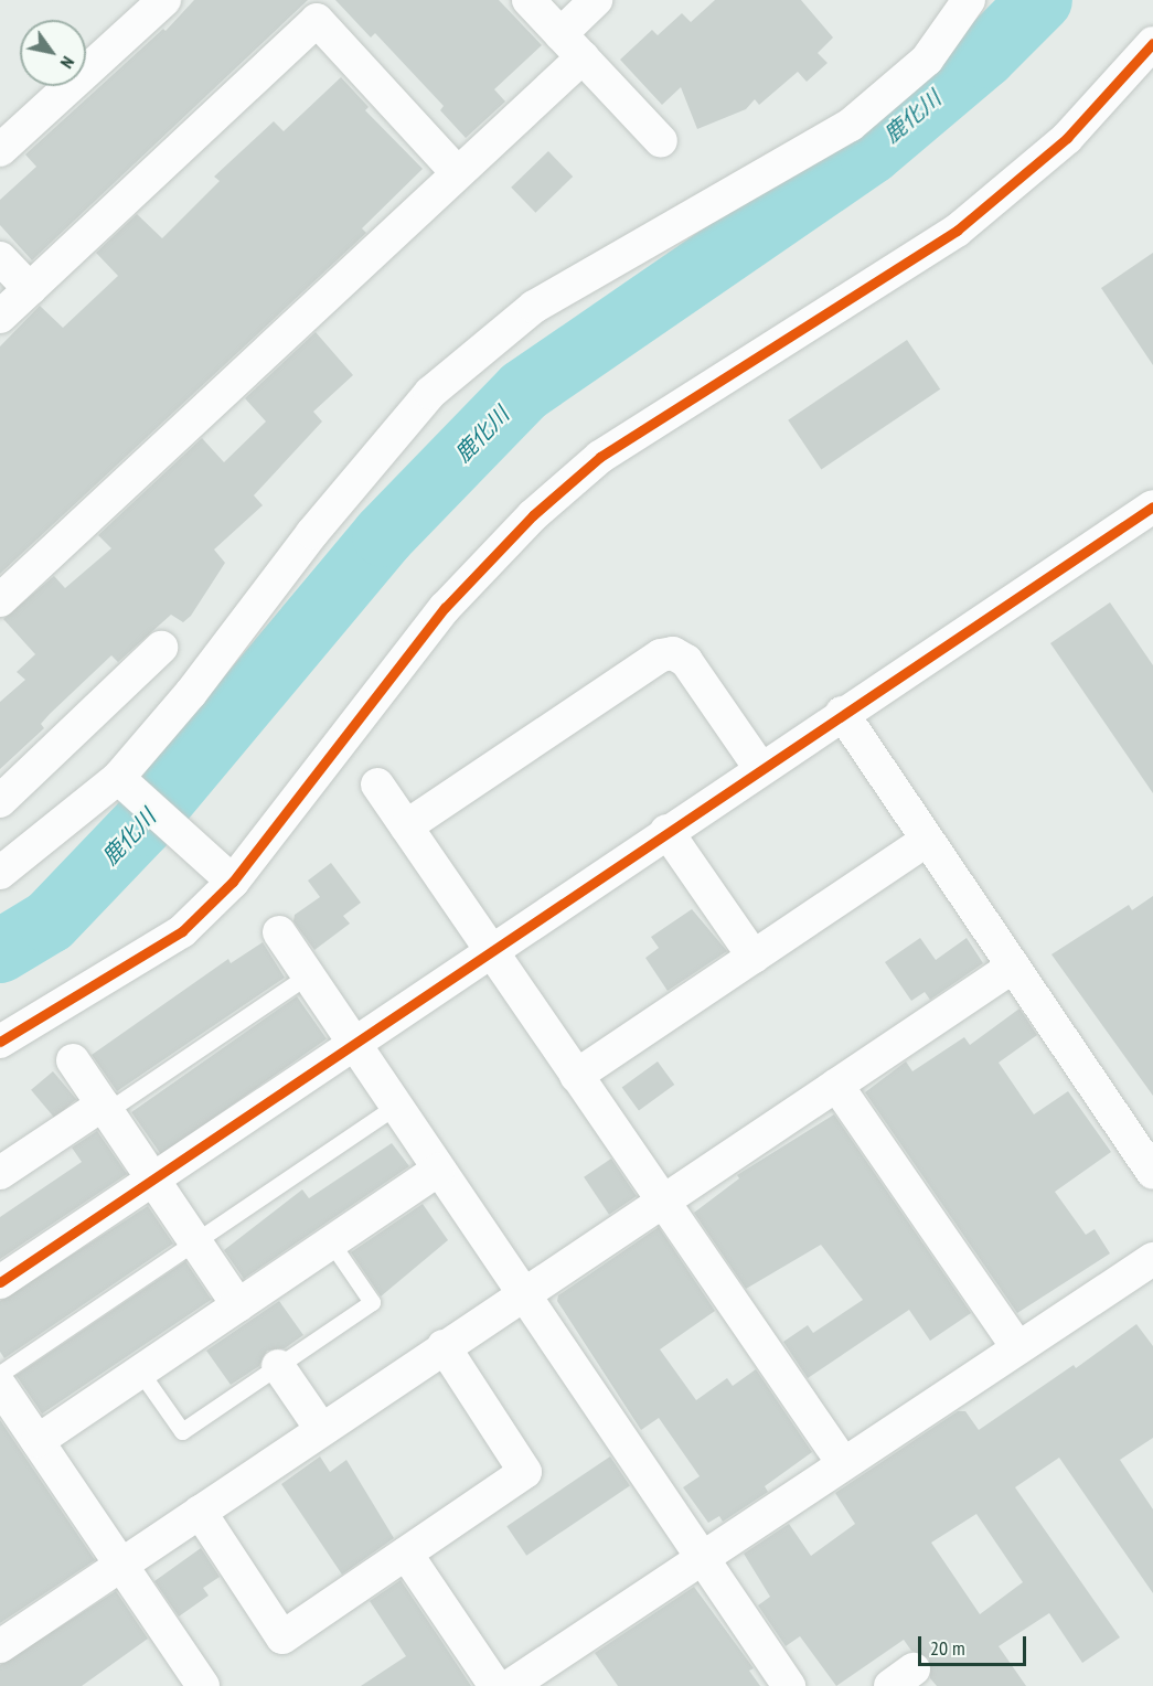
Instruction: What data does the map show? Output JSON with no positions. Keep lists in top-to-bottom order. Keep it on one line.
{"water":["鹿化川"],"scale_bar":"20 m","north":"bottom right"}
